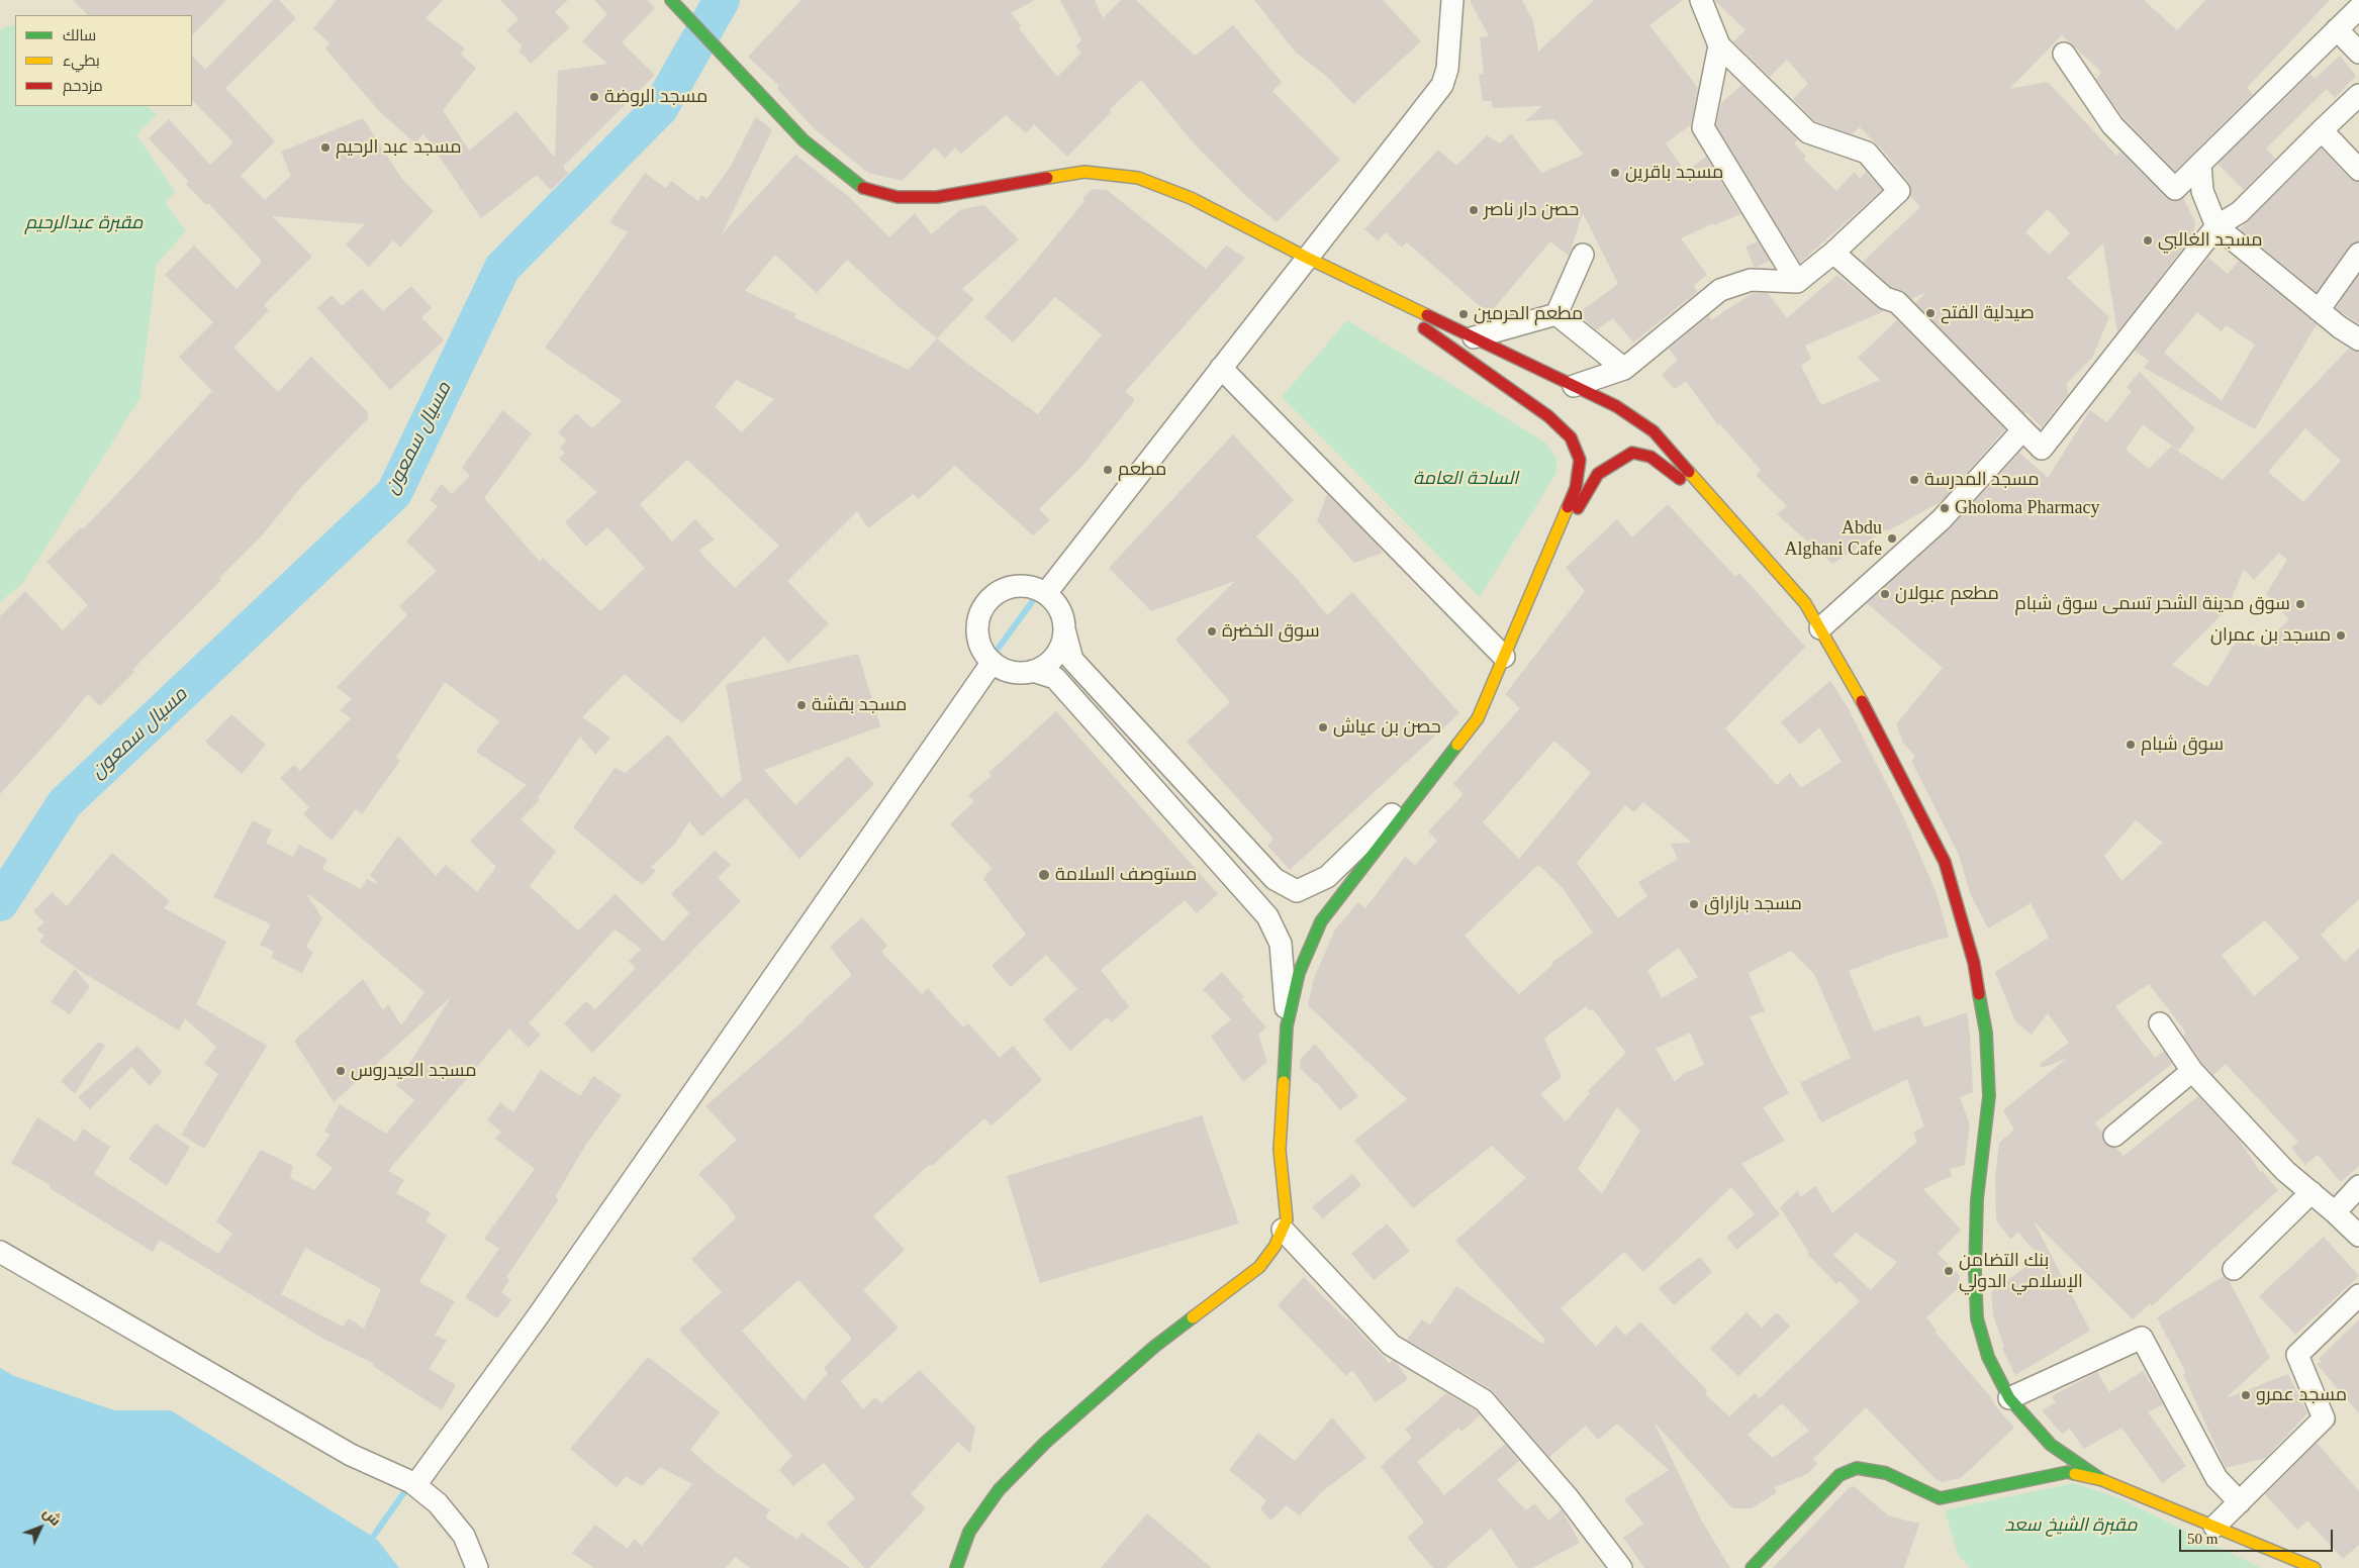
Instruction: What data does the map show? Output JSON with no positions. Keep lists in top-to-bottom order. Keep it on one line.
{"water":["مسيال سمعون"],"parks":["مقبرة عبدالرحيم","الساحة العامة","مقبرة الشيخ سعد"],"places":["مسجد الروضة","مسجد عبد الرحيم","مسجد باقرين","حصن دار ناصر","مسجد الغالبي","صيدلية الفتح","مطعم الحرمين","مطعم","مسجد المدرسة","Gholoma Pharmacy","Abdu Alghani Cafe","مطعم عبولان","سوق مدينة الشحر تسمى سوق شبام","سوق الخضرة","مسجد بن عمران","مسجد بقشة","حصن بن عياش","سوق شبام","مستوصف السلامة","مسجد بازاراق","مسجد العيدروس","بنك التضامن الإسلامي الدولي","مسجد عمرو"],"legend":["سالك","بطيء","مزدحم"],"scale_bar":"50 m","north":"top right"}
